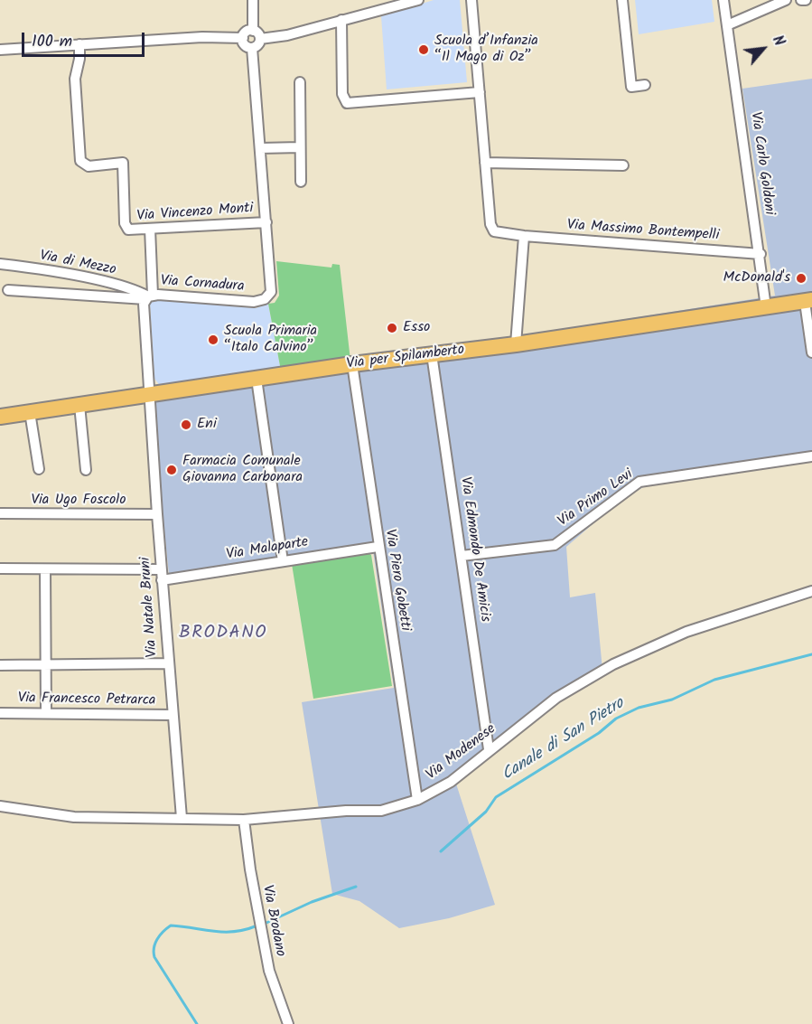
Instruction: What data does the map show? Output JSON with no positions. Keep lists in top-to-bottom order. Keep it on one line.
{"streets":{"main road":["Via per Spilamberto"],"street":["Via Carlo Goldoni","Via Vincenzo Monti","Via Massimo Bontempelli","Via di Mezzo","Via Cornadura","Via Primo Levi","Via Ugo Foscolo","Via Malaparte","Via Edmondo De Amicis","Via Piero Gobetti","Via Natale Bruni","Via Francesco Petrarca","Via Modenese","Via Brodano"]},"crossings":[["Via Carlo Goldoni","Via Massimo Bontempelli"],["Via Carlo Goldoni","Via per Spilamberto"],["Via Vincenzo Monti","Via Cornadura"],["Via di Mezzo","Via Cornadura"],["Via Cornadura","Via per Spilamberto"],["Via Cornadura","Via Natale Bruni"],["Via per Spilamberto","Via Edmondo De Amicis"],["Via per Spilamberto","Via Piero Gobetti"],["Via per Spilamberto","Via Natale Bruni"],["Via Primo Levi","Via Edmondo De Amicis"],["Via Ugo Foscolo","Via Natale Bruni"],["Via Malaparte","Via Piero Gobetti"],["Via Malaparte","Via Natale Bruni"],["Via Edmondo De Amicis","Via Modenese"],["Via Piero Gobetti","Via Modenese"],["Via Natale Bruni","Via Francesco Petrarca"],["Via Natale Bruni","Via Modenese"],["Via Modenese","Via Brodano"]],"districts":["BRODANO"],"water":["Canale di San Pietro"],"places":["Scuola d’Infanzia “Il Mago di Oz”","McDonald's","Esso","Scuola Primaria “Italo Calvino”","Eni","Farmacia Comunale Giovanna Carbonara"],"scale_bar":"100 m","north":"top right"}
